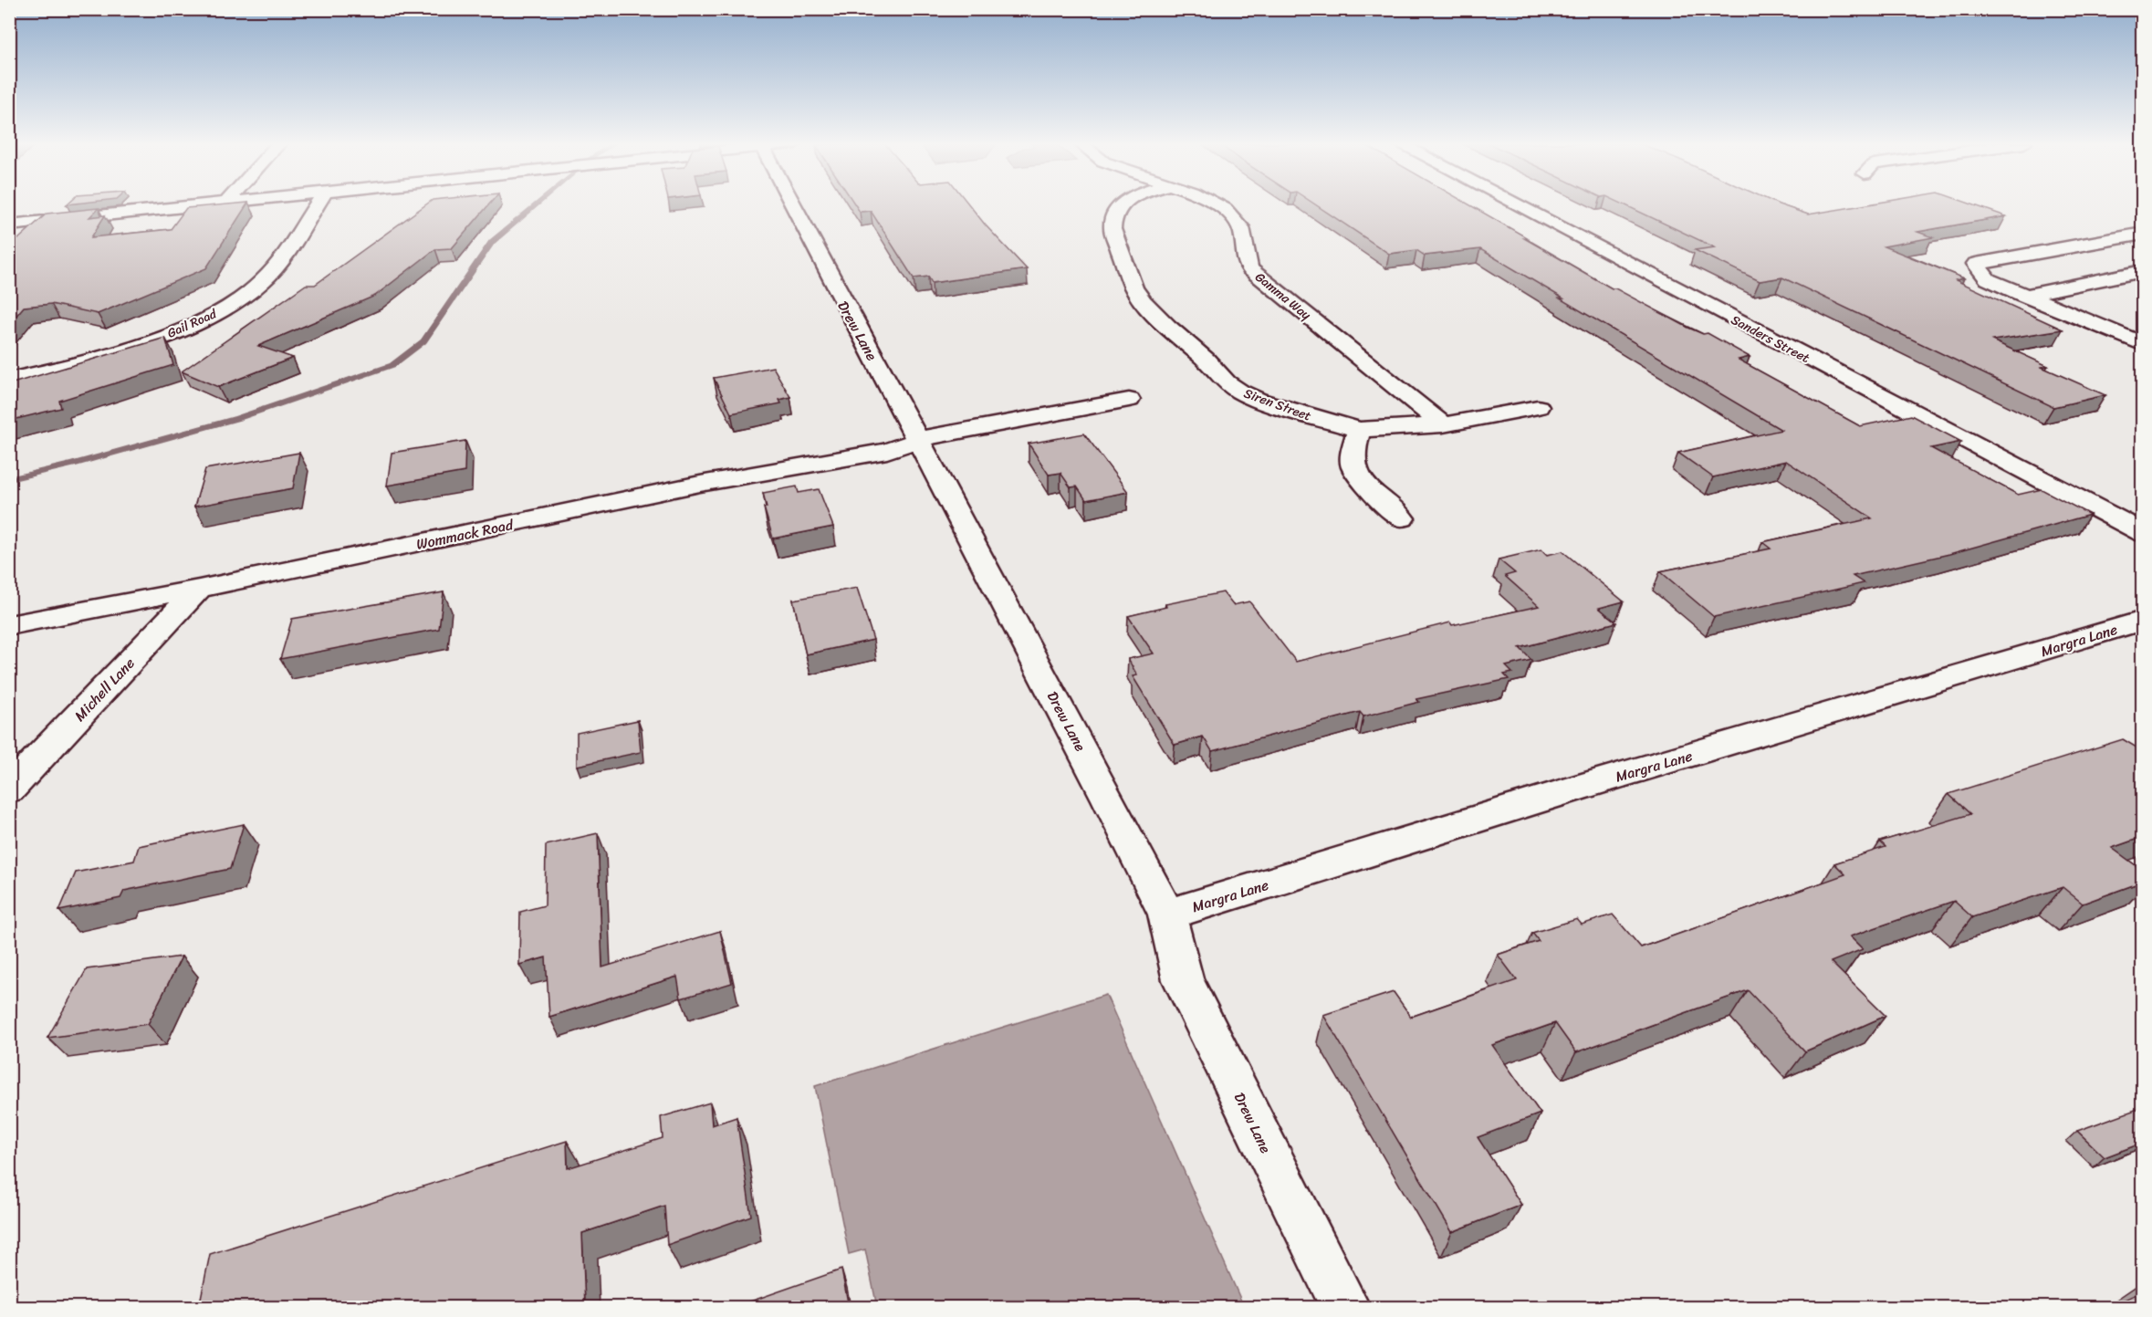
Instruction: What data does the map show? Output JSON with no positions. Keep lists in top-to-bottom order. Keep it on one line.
{"streets":{"street":["Gamma Way","Gail Road","Drew Lane","Sanders Street","Siren Street","Wommack Road","Margra Lane","Michell Lane"]},"crossings":[["Gamma Way","Siren Street"],["Drew Lane","Wommack Road"],["Drew Lane","Margra Lane"],["Wommack Road","Michell Lane"]]}
